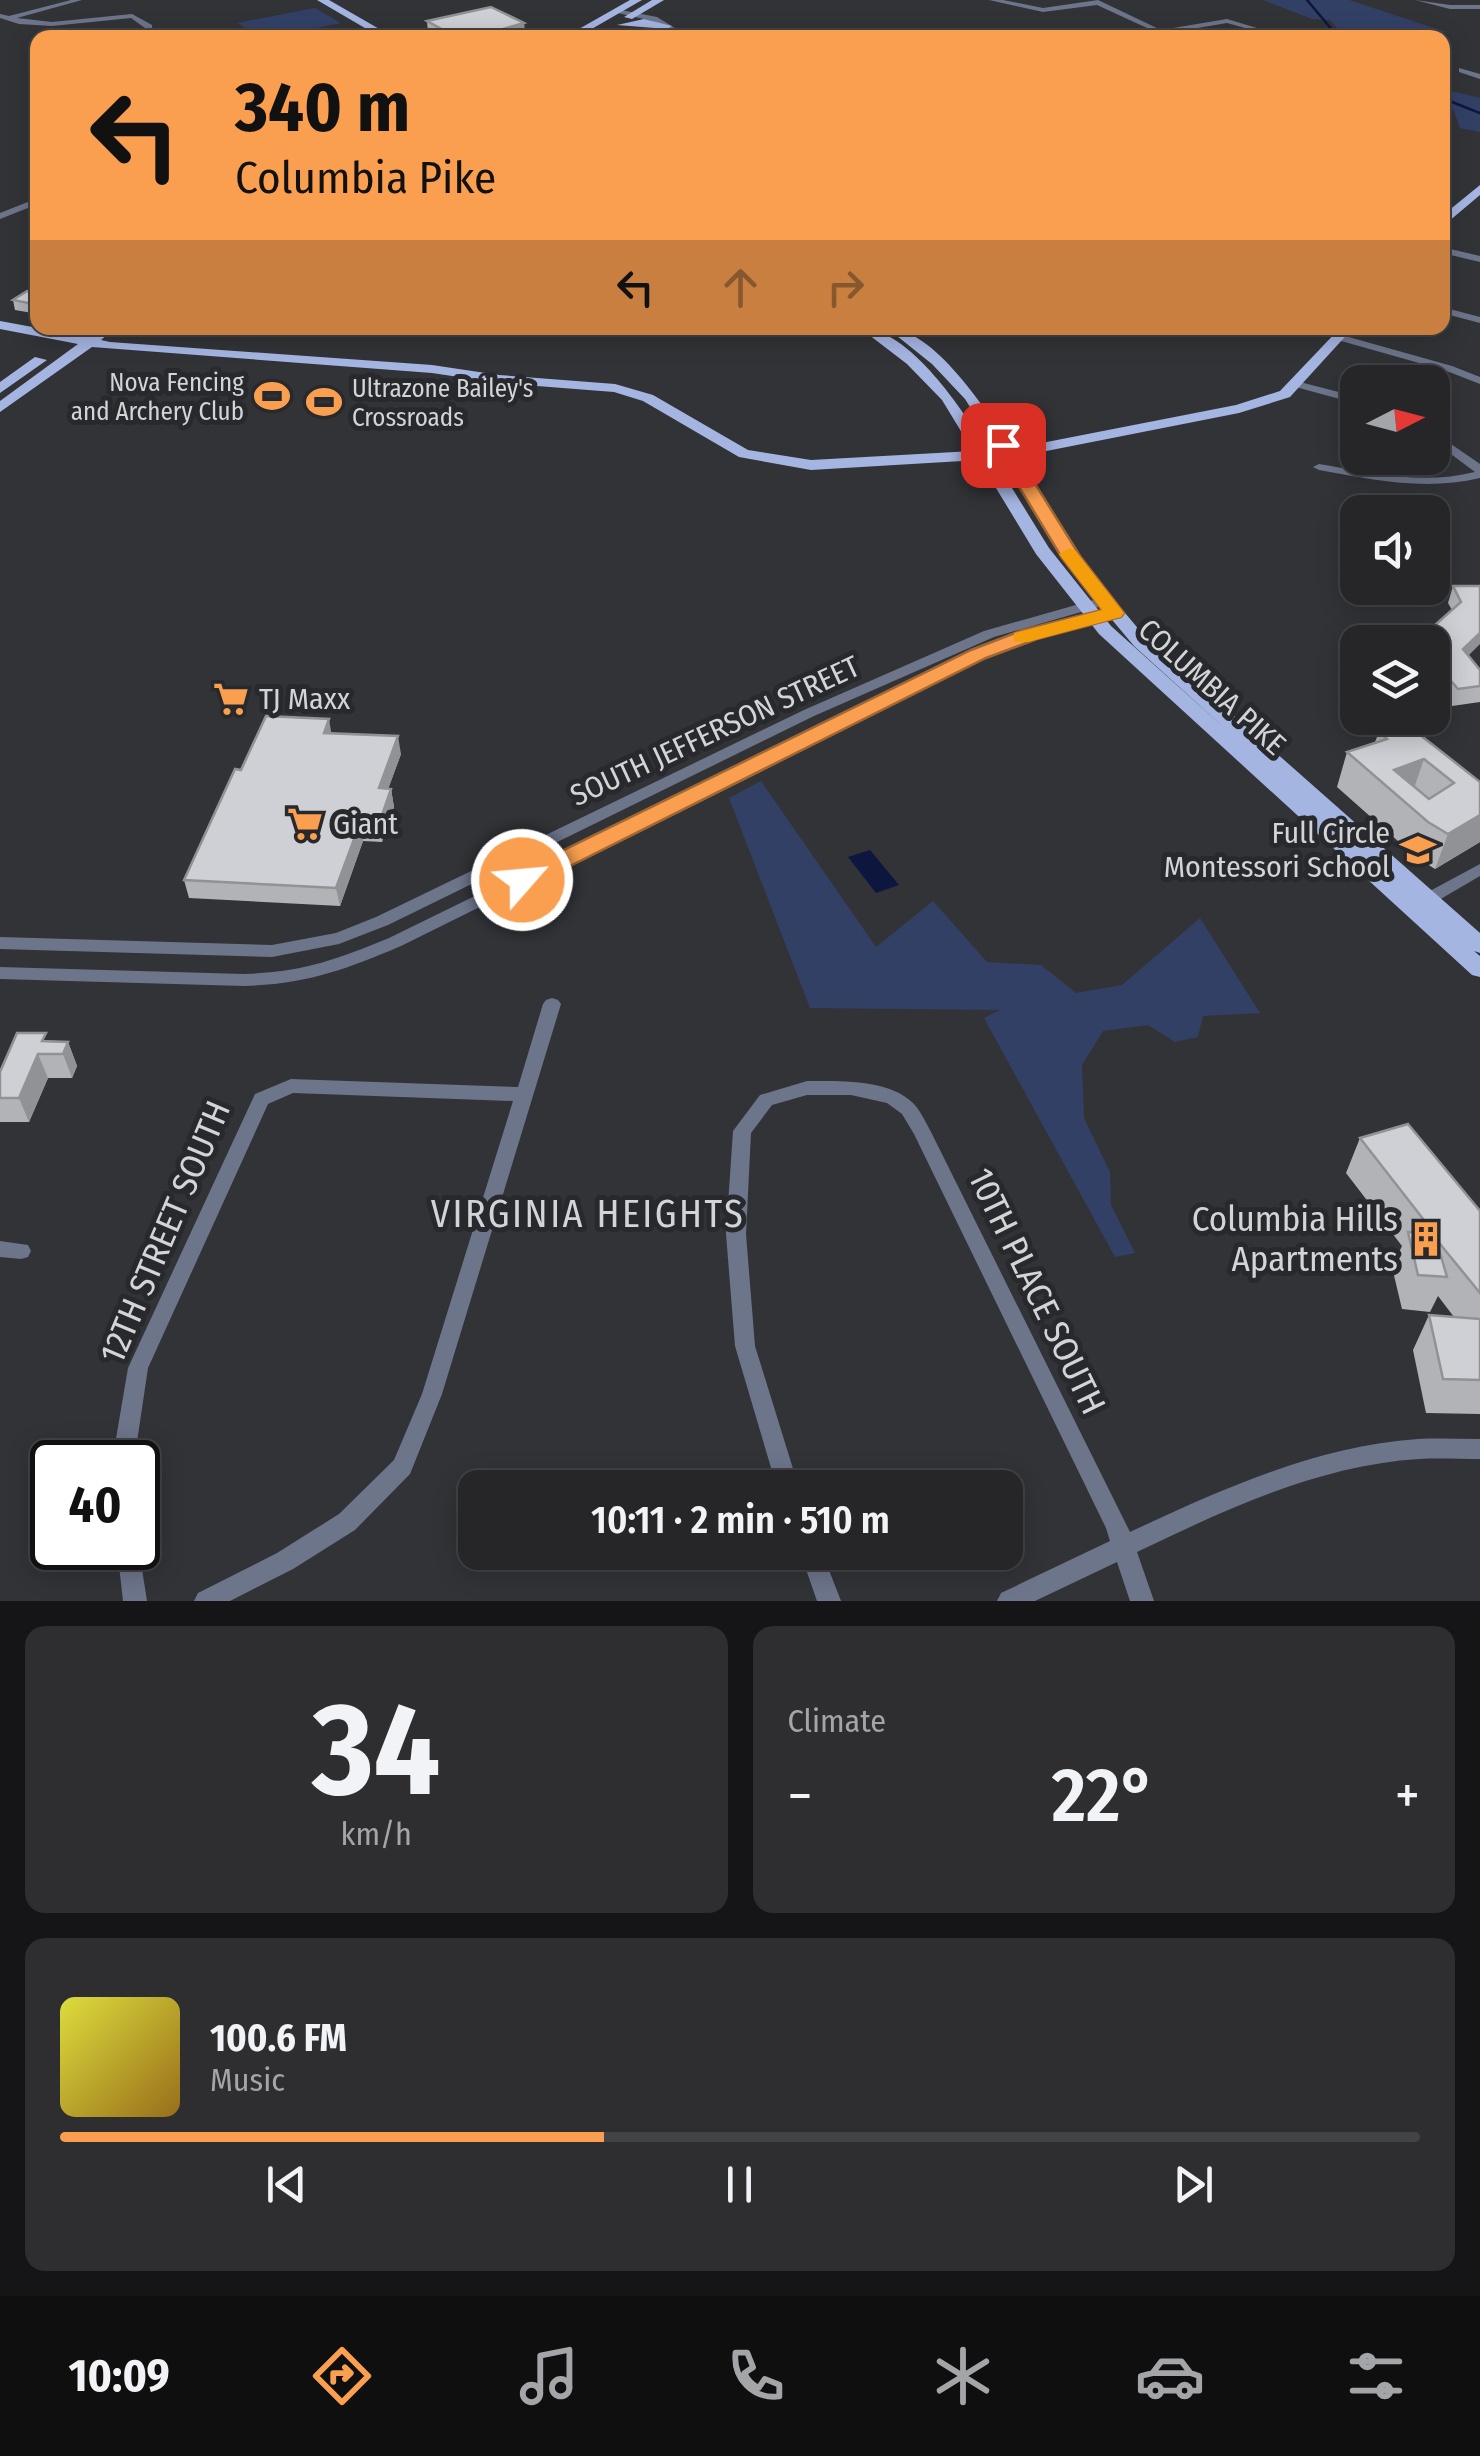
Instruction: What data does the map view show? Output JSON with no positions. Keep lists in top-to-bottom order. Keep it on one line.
{"streets":{"main road":["COLUMBIA PIKE"],"street":["SOUTH JEFFERSON STREET","12TH STREET SOUTH","10TH PLACE SOUTH"]},"crossings":[["COLUMBIA PIKE","SOUTH JEFFERSON STREET"]],"districts":["VIRGINIA HEIGHTS"],"places":{"sports":["Nova Fencing and Archery Club","Ultrazone Bailey's Crossroads"],"supermarket":["TJ Maxx","Giant"],"school or university":["Full Circle Montessori School"],"building":["Columbia Hills Apartments"]},"north":"right","page":{"turn":["340 m","Columbia Pike"],"limit":"40","trip":"10:11 · 2 min · 510 m","tile":[["34","km/h"],"Climate"],"heat":["−","22°","+"],"song":["100.6 FM","Music"],"tabs":"10:09"}}
